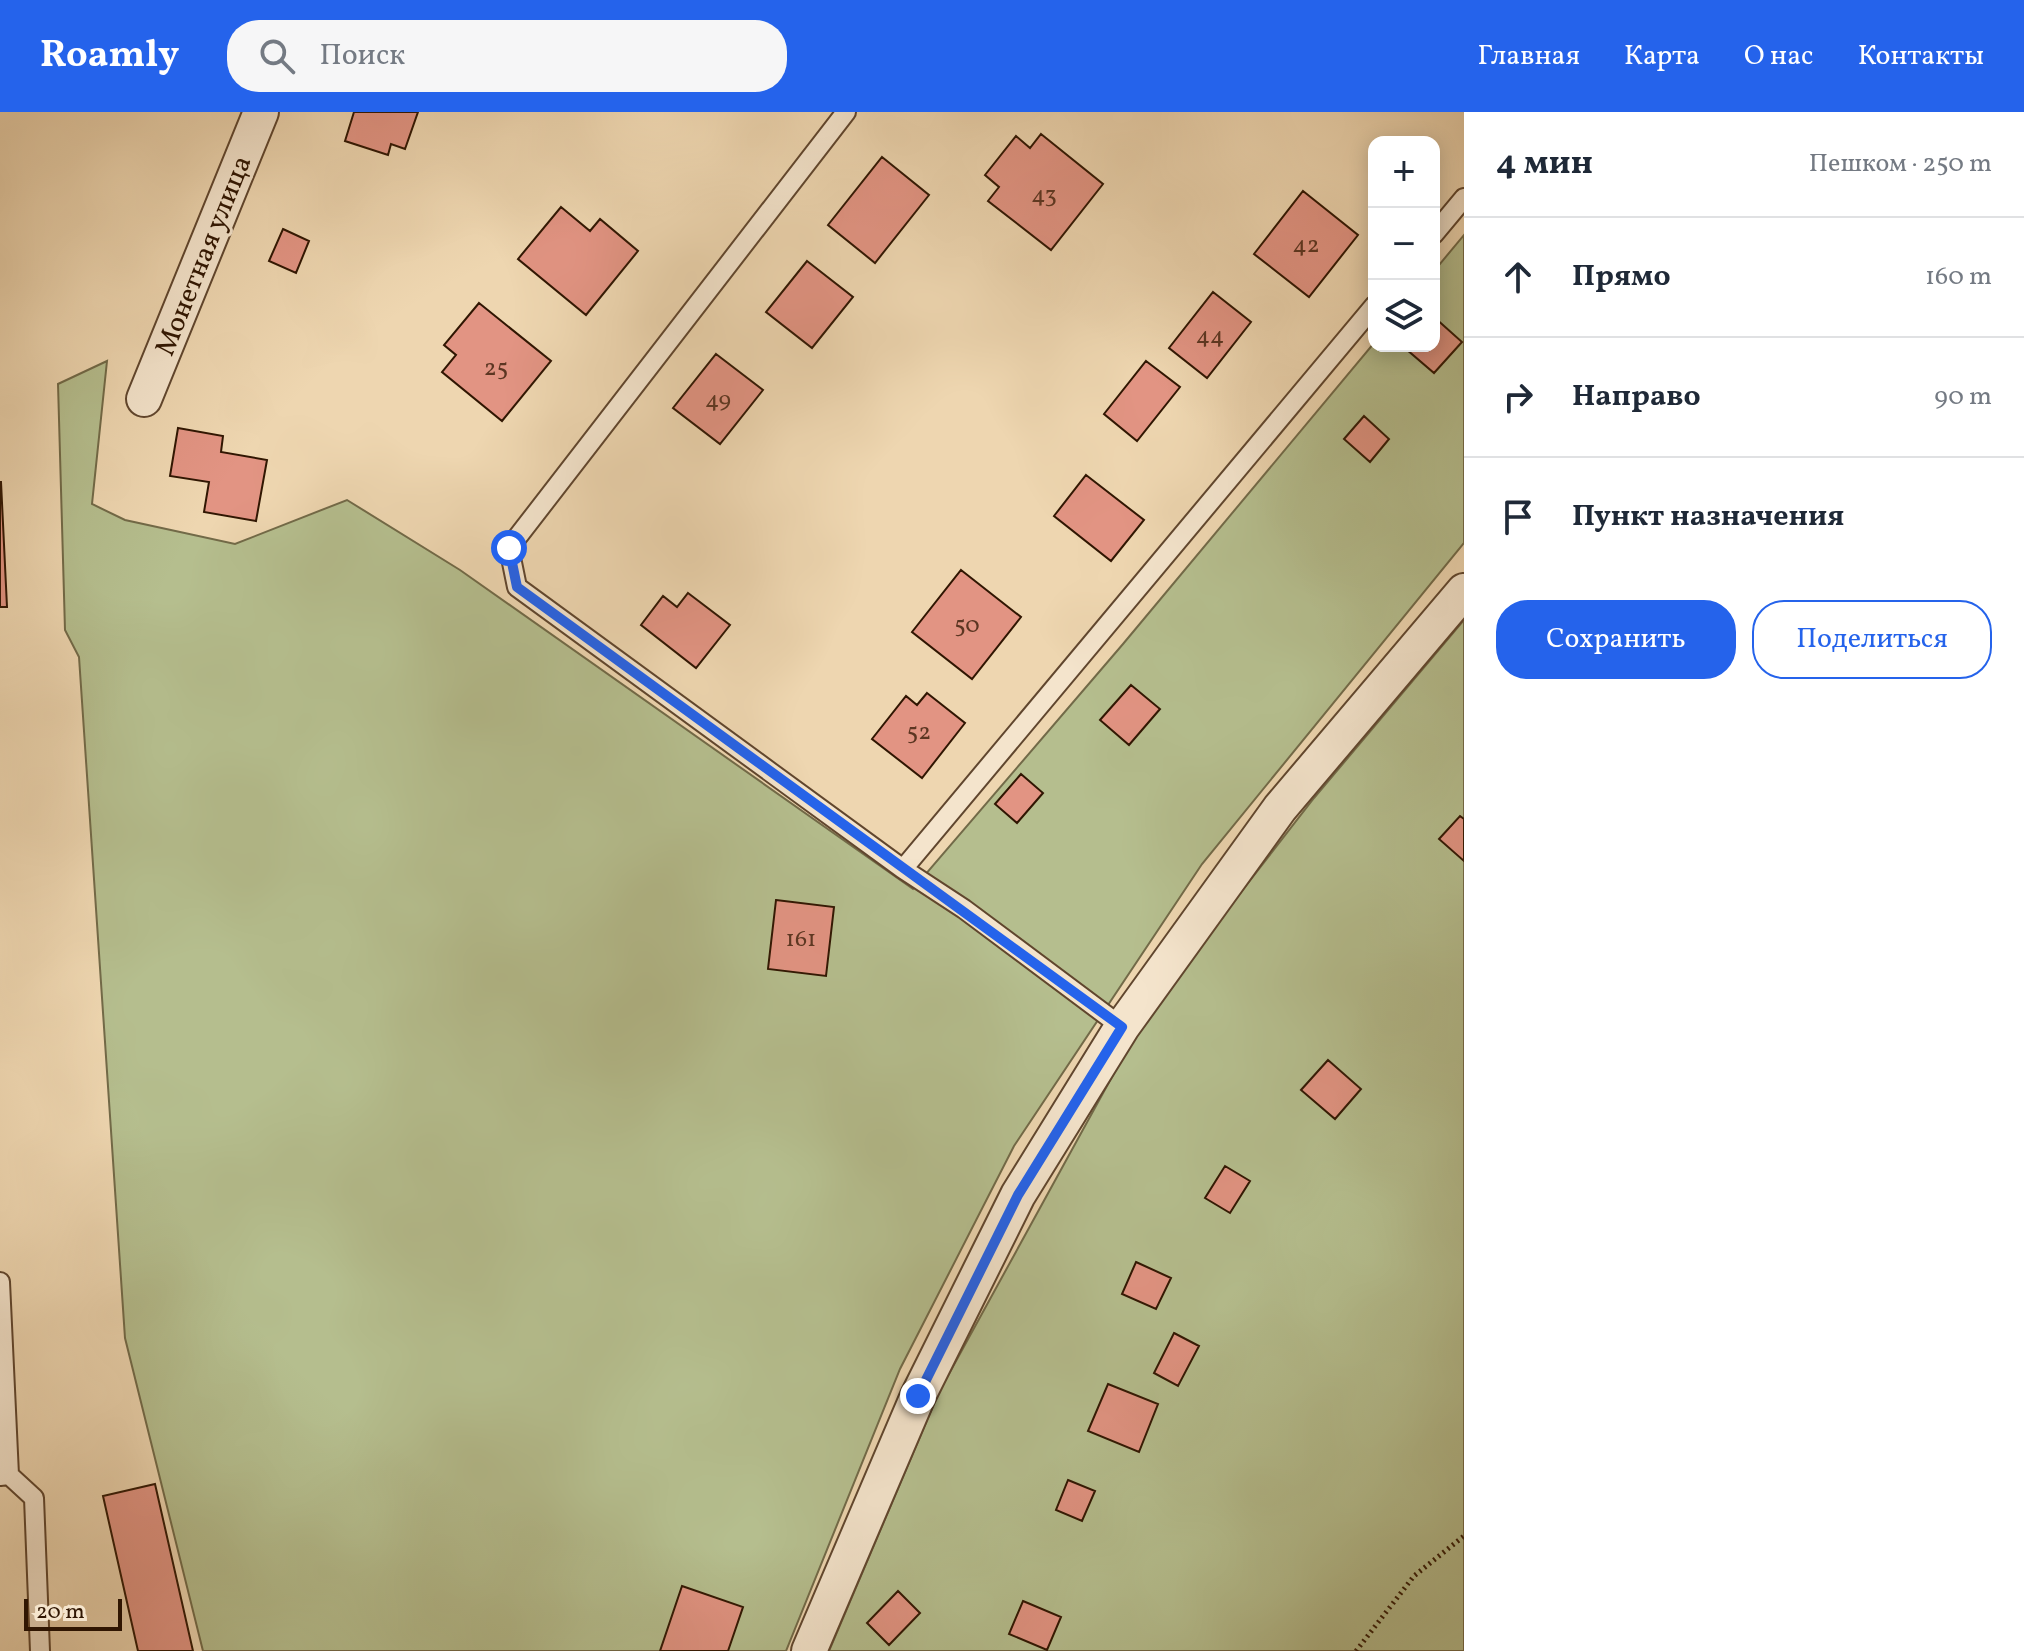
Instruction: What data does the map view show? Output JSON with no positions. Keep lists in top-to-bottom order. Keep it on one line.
{"streets":{"street":["Монетная улица"]},"house_numbers":["43","42","44","25","49","50","52","161"],"scale_bar":"20 m","page":{"header":"Roamly","search":"Поиск","nav":["Главная","Карта","О нас","Контакты"],"heading":["4 мин","Пешком · 250 m"],"map_buttons":["+","−"],"list":[["Прямо","160 m"],["Направо","90 m"],"Пункт назначения"],"buttons":["Сохранить","Поделиться"],"scale":"20 m"}}
